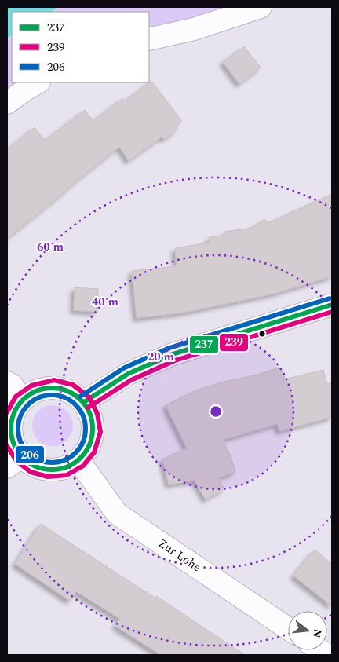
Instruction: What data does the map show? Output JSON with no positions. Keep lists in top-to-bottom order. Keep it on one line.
{"streets":{"street":["Zur Lohe"]},"lines":["transit line 206","transit line 237","transit line 239"],"legend":["237","239","206"],"north":"right","rings":["60 m","40 m","20 m"]}
